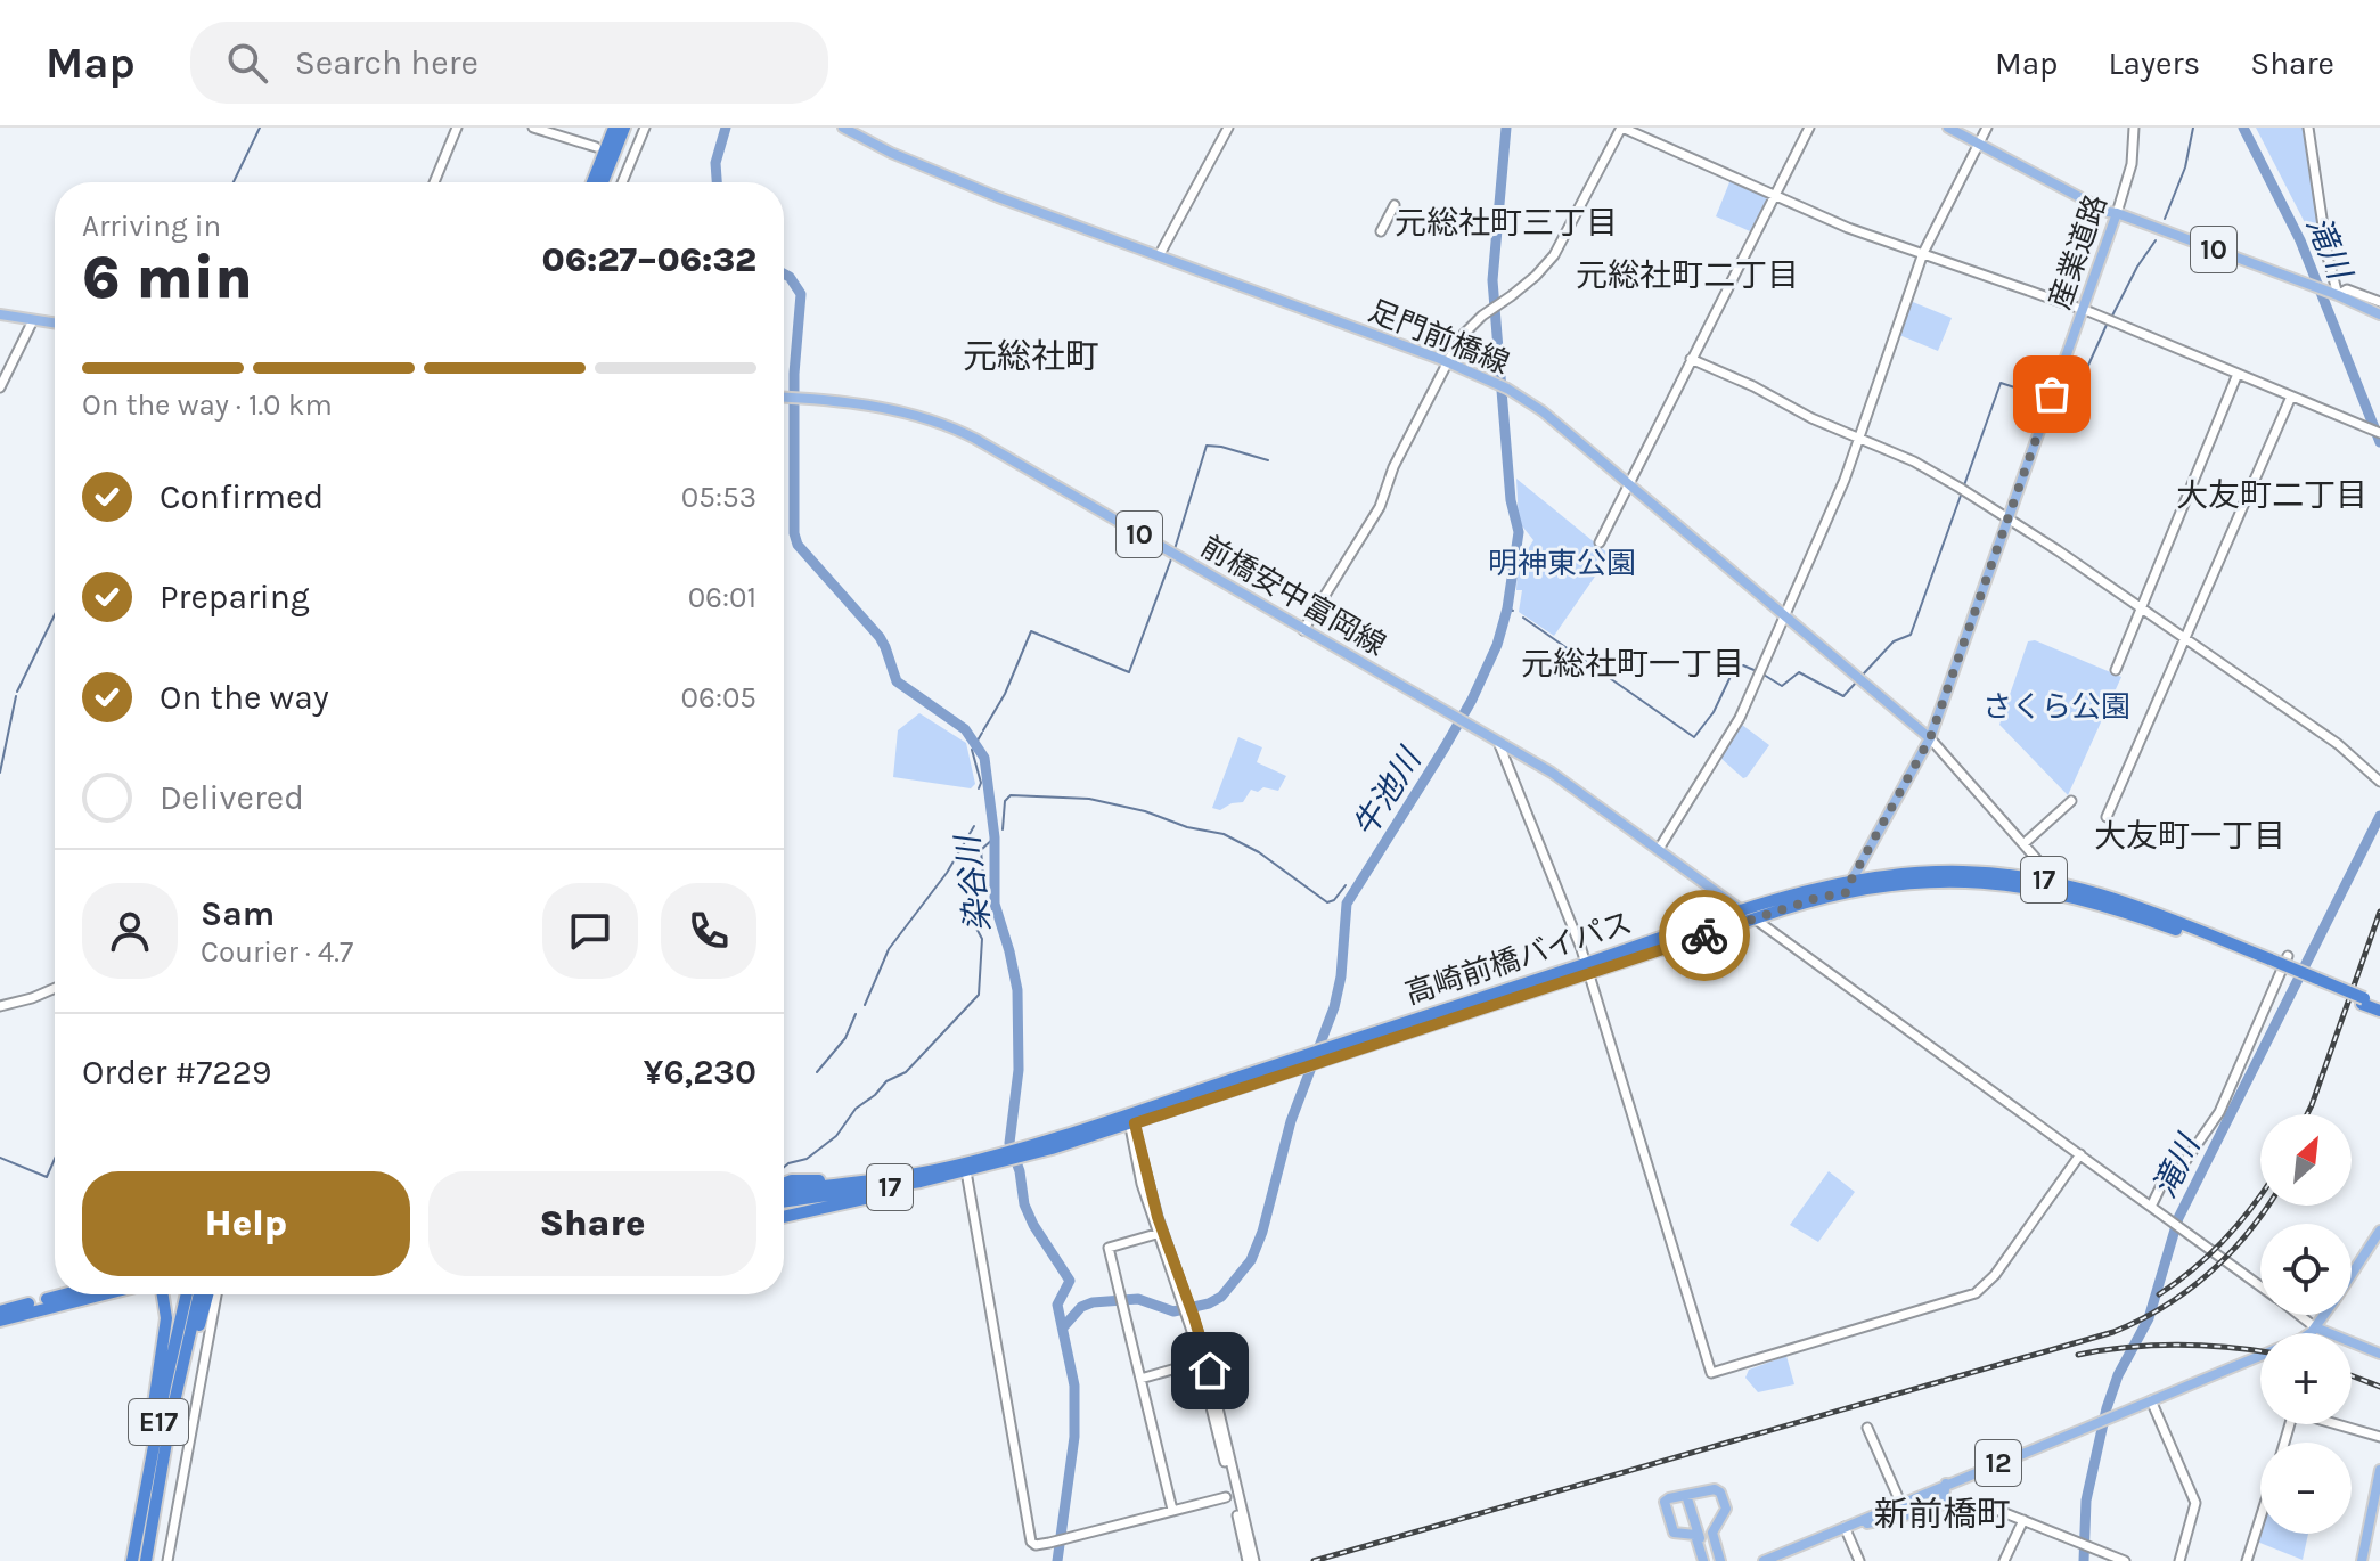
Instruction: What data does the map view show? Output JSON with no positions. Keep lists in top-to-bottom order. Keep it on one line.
{"streets":{"highway":["17","高崎前橋バイパス","E17"],"main road":["10","産業道路","足門前橋線","前橋安中富岡線","12"]},"crossings":[["10","産業道路"],["10","前橋安中富岡線"],["10","高崎前橋バイパス"],["産業道路","足門前橋線"],["産業道路","高崎前橋バイパス"]],"districts":["元総社町三丁目","元総社町二丁目","元総社町","大友町二丁目","元総社町一丁目","大友町一丁目","新前橋町"],"water":["滝川","牛池川","染谷川"],"parks":["明神東公園","さくら公園"],"north":"top right","page":{"header":"Map","search":"Search here","nav":["Map","Layers","Share"],"heading":["6 min","Arriving in","06:27–06:32"],"panel":["Sam","Courier · 4.7","Order #7229","¥6,230"],"bar":"On the way · 1.0 km","list":[["Confirmed","05:53"],["Preparing","06:01"],["On the way","06:05"],"Delivered"],"map_buttons":["+","−"],"buttons":["Help","Share"]}}
